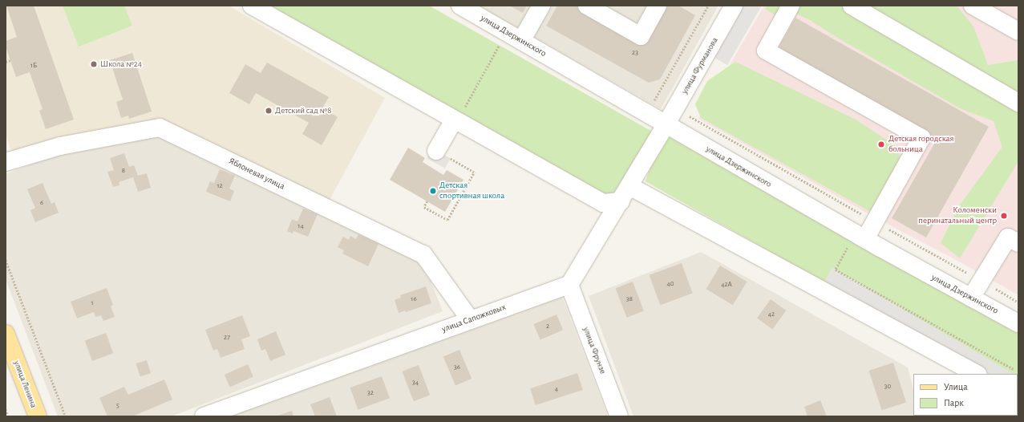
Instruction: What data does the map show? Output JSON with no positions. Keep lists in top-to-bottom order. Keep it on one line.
{"streets":{"main road":["улица Ленина"],"street":["улица Дзержинского","улица Фурманова","Яблоневая улица","улица Сапожковых","улица Фрунзе"]},"crossings":[["улица Дзержинского","улица Фурманова"],["Яблоневая улица","улица Сапожковых"],["улица Сапожковых","улица Фрунзе"]],"places":["Школа №24","Детский сад №8","Детская городская больница","Детская спортивная школа","Коломенски перинатальный центр"],"house_numbers":["23","1Б","8","12","6","14","40","42А","16","38","1","42","2","27","36","34","30","4","32","5"],"legend":["Улица","Парк"]}
